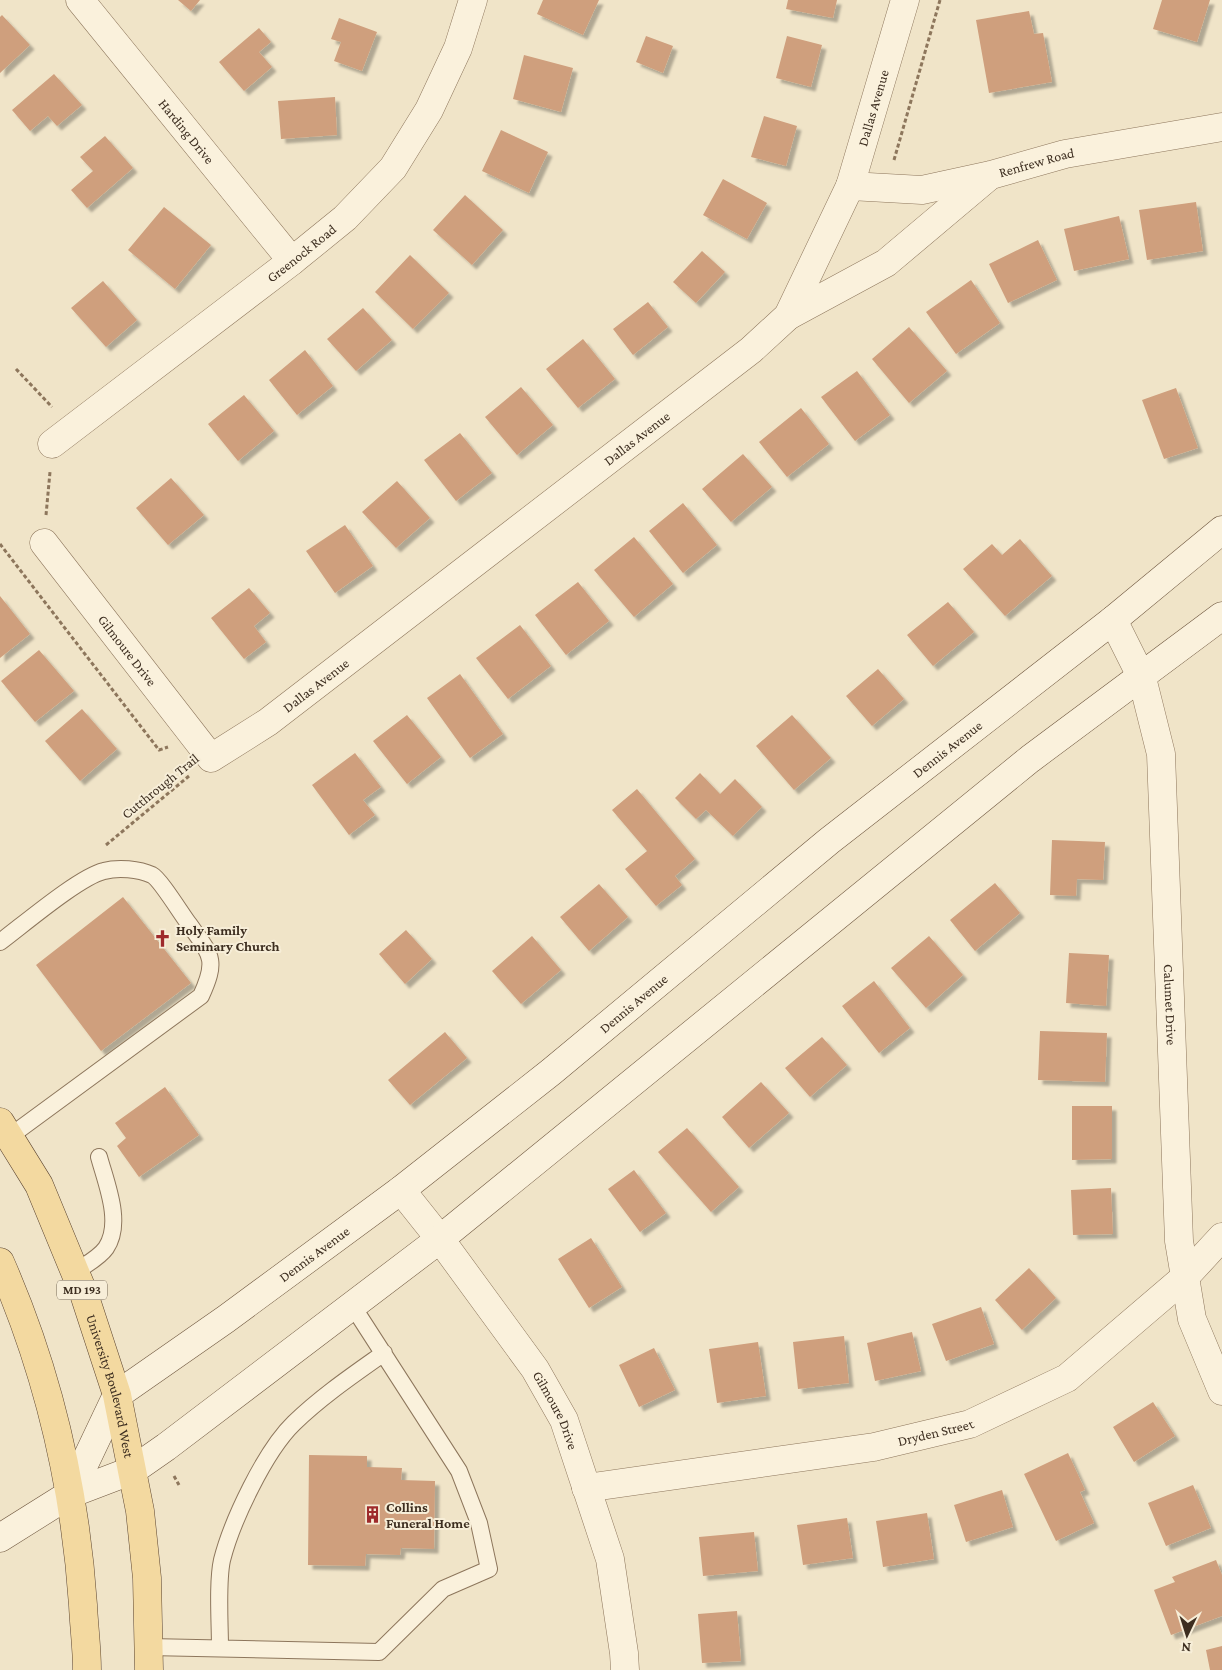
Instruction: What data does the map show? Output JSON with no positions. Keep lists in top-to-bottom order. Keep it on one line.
{"streets":{"main road":["MD 193","University Boulevard West"],"street":["Dallas Avenue","Harding Drive","Renfrew Road","Greenock Road","Gilmoure Drive","Dennis Avenue","Calumet Drive","Dryden Street"],"path":["Cutthrough Trail"]},"crossings":[["Dallas Avenue","Renfrew Road"],["Dallas Avenue","Gilmoure Drive"],["Dallas Avenue","Cutthrough Trail"],["Harding Drive","Greenock Road"],["Gilmoure Drive","Dennis Avenue"],["Gilmoure Drive","Cutthrough Trail"],["Gilmoure Drive","Dryden Street"],["Dennis Avenue","Calumet Drive"],["Dennis Avenue","University Boulevard West"],["Calumet Drive","Dryden Street"]],"places":{"church":["Holy Family Seminary Church"],"building":["Collins Funeral Home"]},"north":"bottom"}
